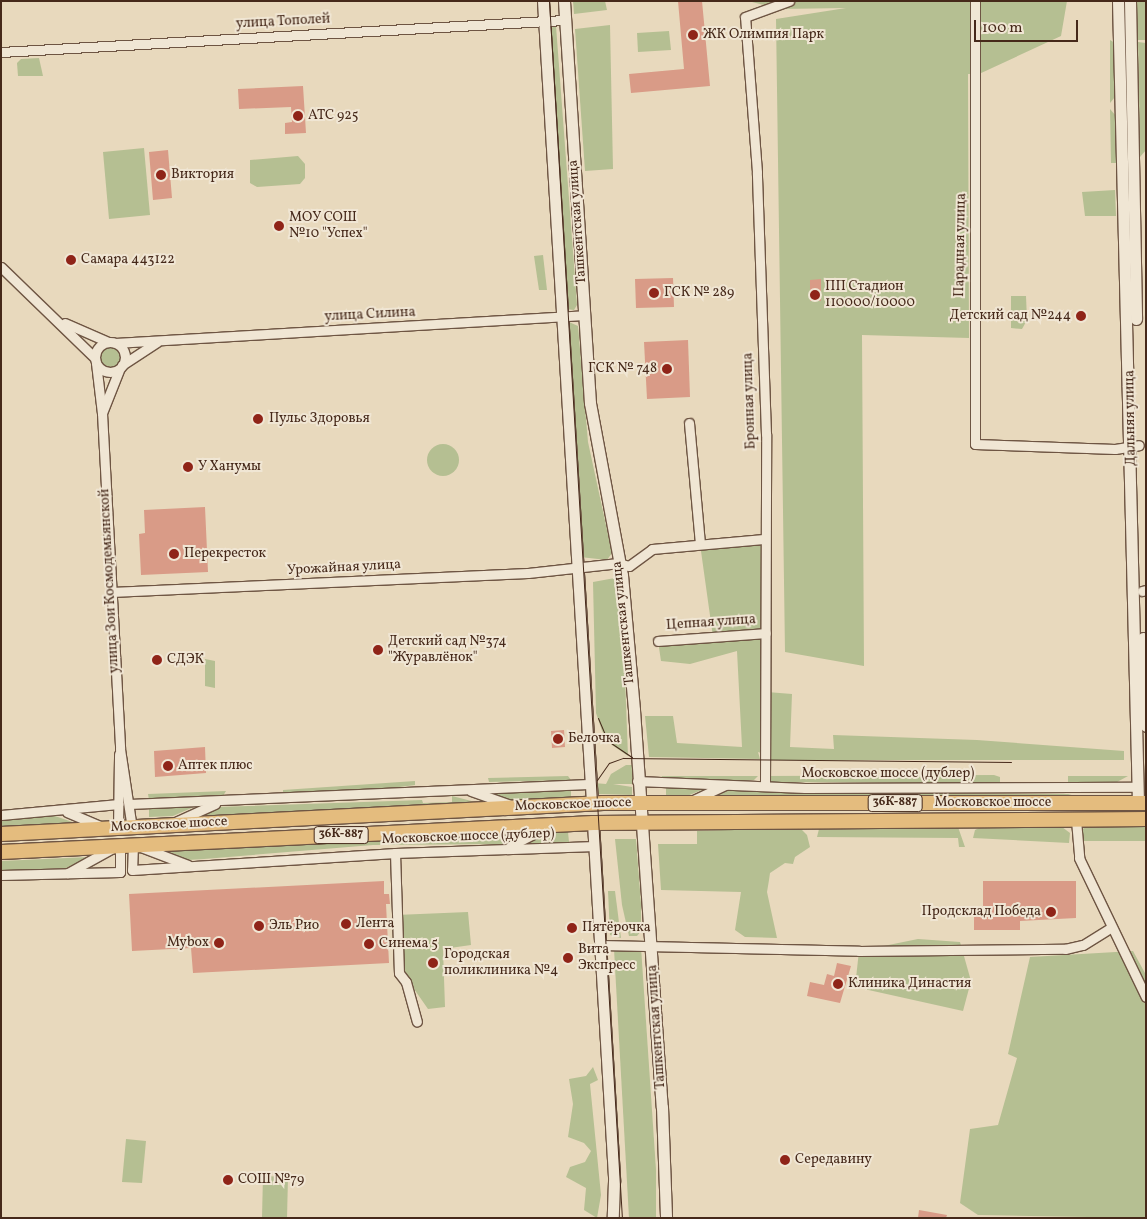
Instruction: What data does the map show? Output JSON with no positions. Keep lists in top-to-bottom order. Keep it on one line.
{"streets":{"main road":["Ташкентская улица","Дальняя улица","улица Зои Космодемьянской","36К-887","Московское шоссе"],"street":["улица Тополей","Парадная улица","улица Силина","Бронная улица","Урожайная улица","Цепная улица","Московское шоссе (дублер)"]},"crossings":[["улица Тополей","Ташкентская улица"],["Ташкентская улица","улица Силина"],["Ташкентская улица","Урожайная улица"],["Ташкентская улица","Московское шоссе (дублер)"],["Ташкентская улица","Московское шоссе"],["Парадная улица","Дальняя улица"],["улица Силина","улица Зои Космодемьянской"],["Бронная улица","Цепная улица"],["Бронная улица","Московское шоссе (дублер)"],["Дальняя улица","Московское шоссе (дублер)"],["Дальняя улица","Московское шоссе"],["Урожайная улица","улица Зои Космодемьянской"],["улица Зои Космодемьянской","Московское шоссе (дублер)"],["улица Зои Космодемьянской","Московское шоссе"],["Московское шоссе (дублер)","Московское шоссе"]],"places":["ЖК Олимпия Парк","АТС 925","Виктория","МОУ СОШ №10 \"Успех\"","Самара 443122","ГСК № 289","ПП Стадион 110000/10000","Детский сад №244","ГСК № 748","Пульс Здоровья","У Ханумы","Перекресток","Детский сад №374 \"Журавлёнок\"","СДЭК","Белочка","Аптек плюс","Продсклад Победа","Лента","Эль Рио","Пятёрочка","Mybox","Синема 5","Вита Экспресс","Городская поликлиника №4","Клиника Династия","Середавину","СОШ №79"],"scale_bar":"100 m"}
